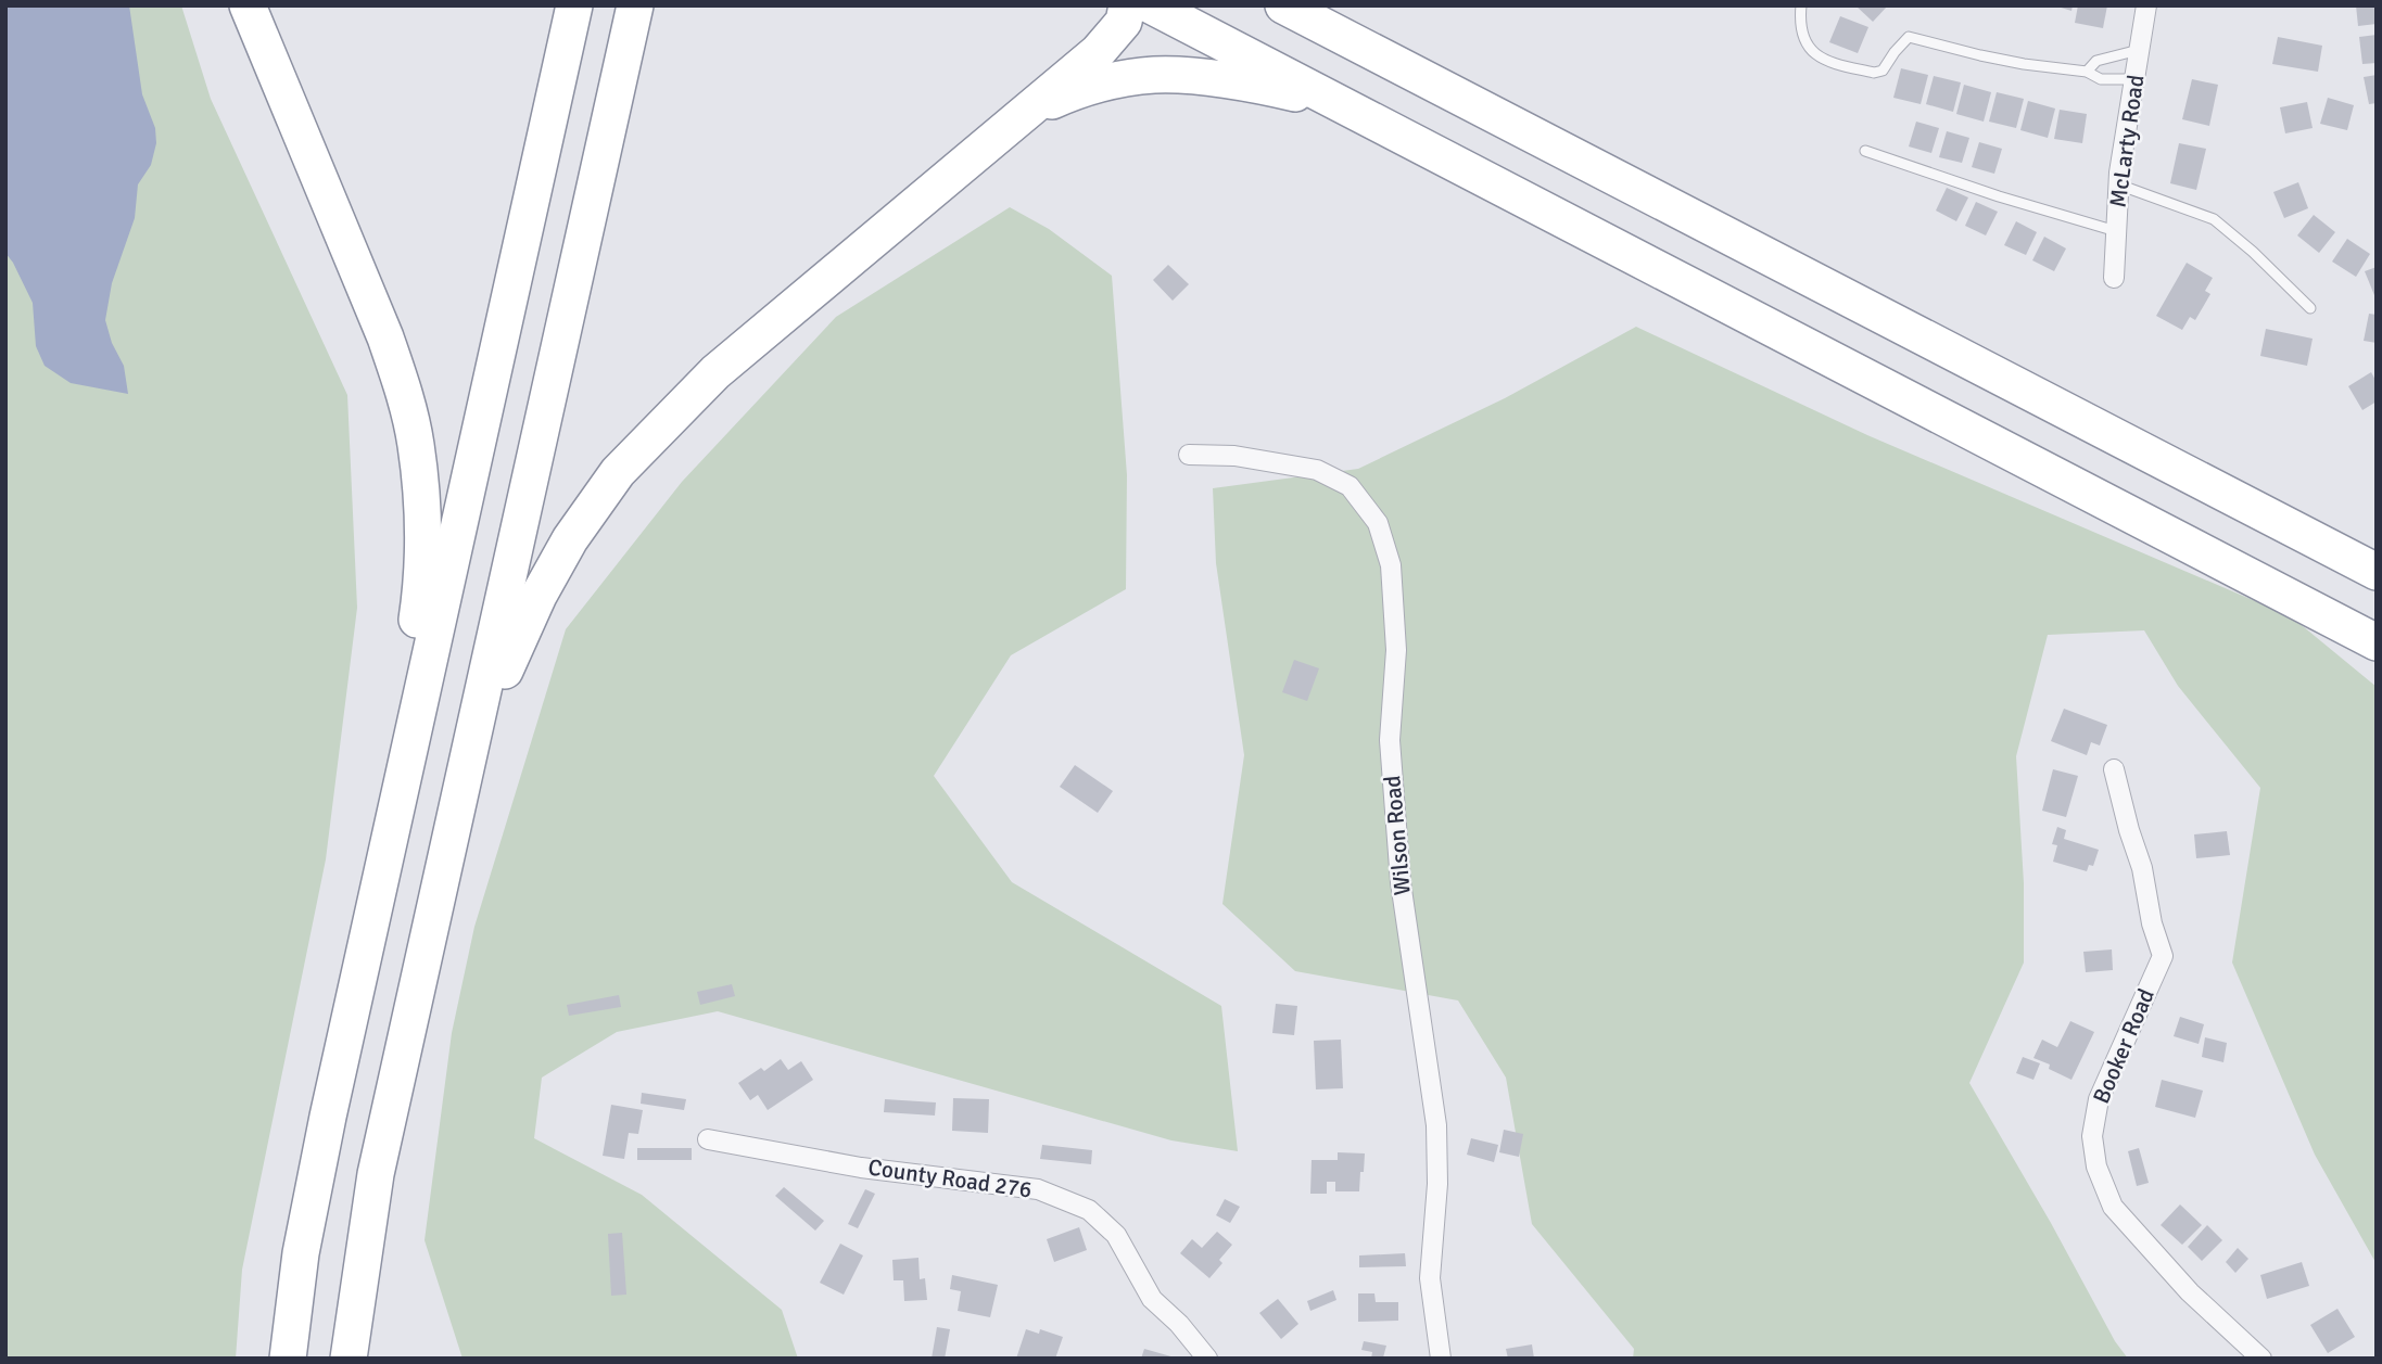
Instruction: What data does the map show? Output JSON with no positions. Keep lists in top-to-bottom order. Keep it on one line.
{"streets":{"street":["McLarty Road","Wilson Road","Booker Road","County Road 276"]}}
